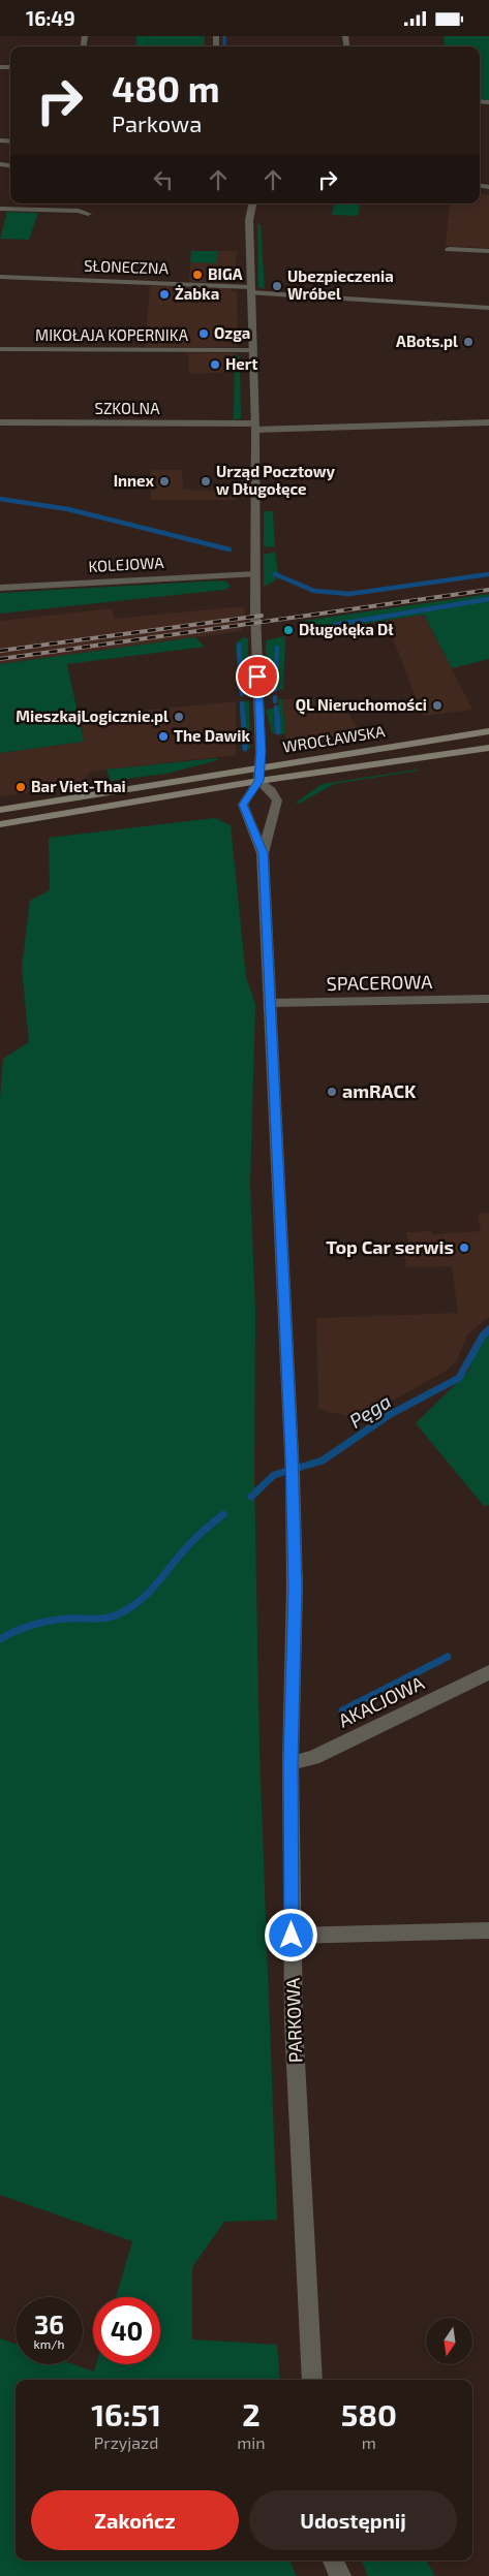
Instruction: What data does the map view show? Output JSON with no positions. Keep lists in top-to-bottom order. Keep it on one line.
{"streets":{"main road":["WROCŁAWSKA"],"street":["SŁONECZNA","MIKOŁAJA KOPERNIKA","SZKOLNA","KOLEJOWA","SPACEROWA","AKACJOWA","PARKOWA"]},"crossings":[["SŁONECZNA","PARKOWA"],["MIKOŁAJA KOPERNIKA","PARKOWA"],["SZKOLNA","PARKOWA"],["KOLEJOWA","PARKOWA"],["WROCŁAWSKA","PARKOWA"],["SPACEROWA","PARKOWA"],["AKACJOWA","PARKOWA"]],"water":["Pęga"],"places":["BIGA","Ubezpieczenia Wróbel","Żabka","Ozga","ABots.pl","Hert","Innex","Urząd Pocztowy w Długołęce","Długołęka Dł","QL Nieruchomości","MieszkajLogicznie.pl","The Dawik","Bar Viet-Thai","amRACK","Top Car serwis"],"north":"bottom","page":{"status":"16:49","turn":["480 m","Parkowa"],"speed":"36 km/h","limit":"40","eta":["16:51","Przyjazd","2","min","580","m"],"buttons":["Zakończ","Udostępnij"]}}
